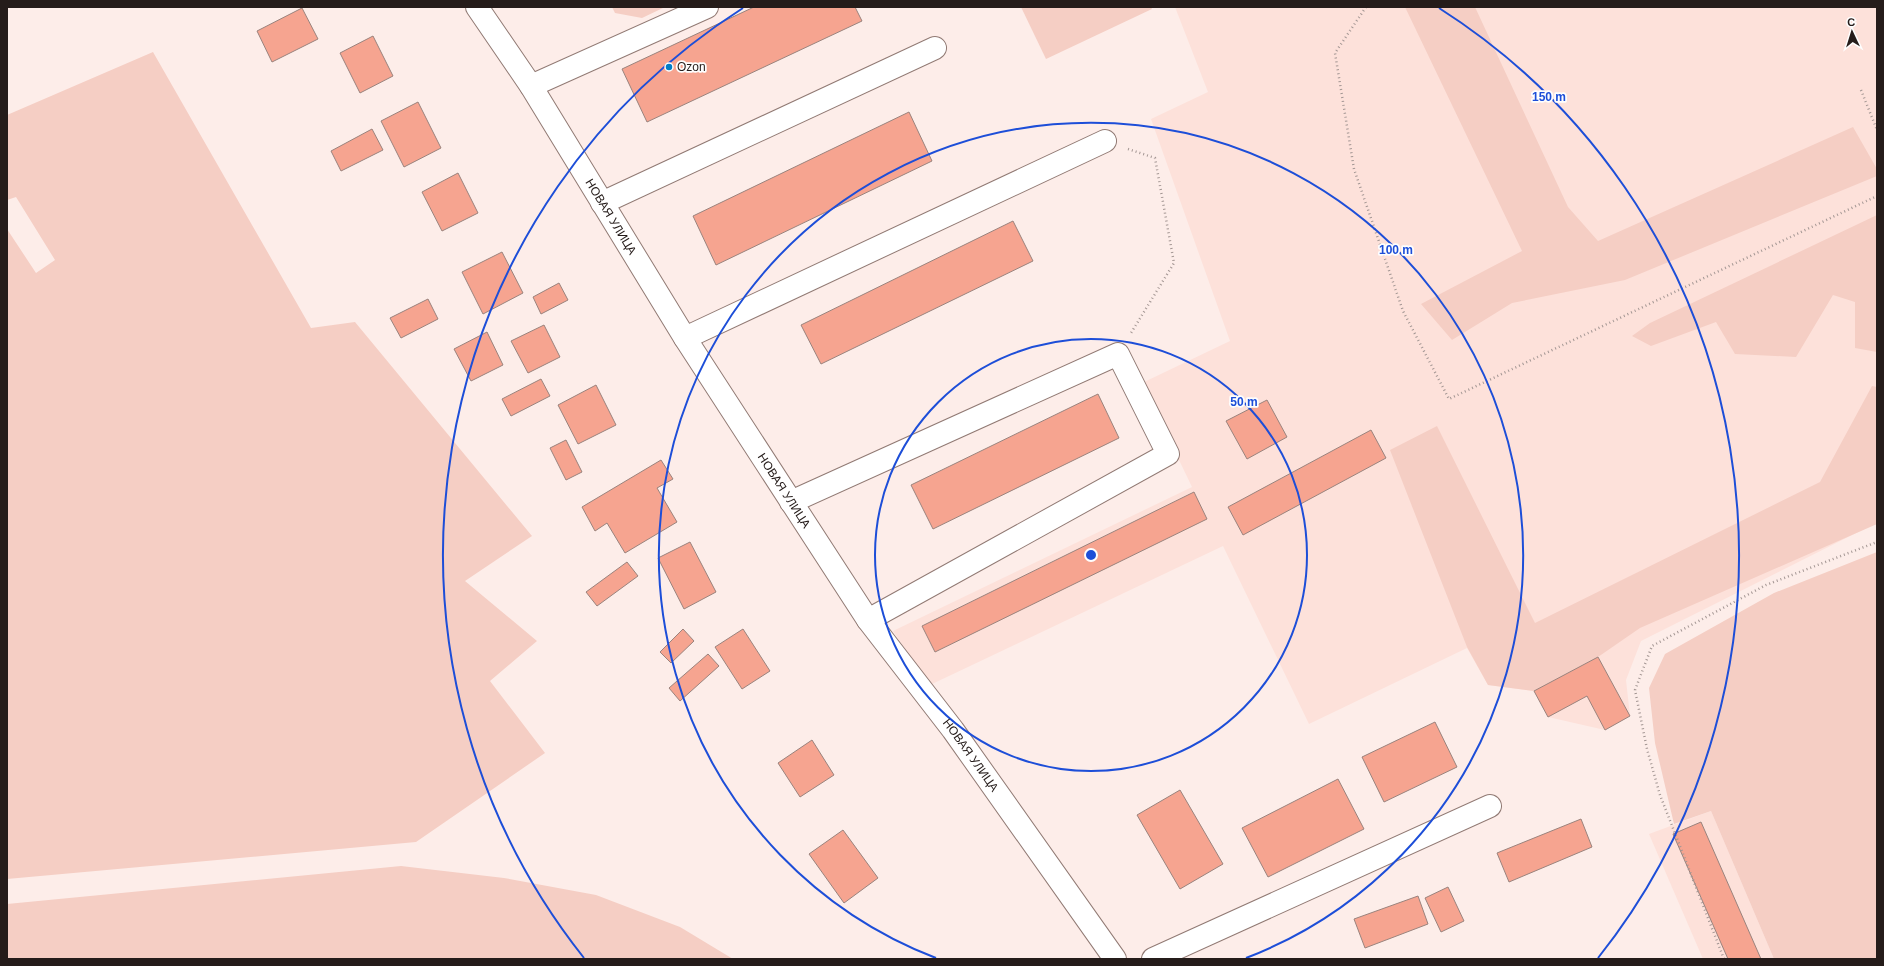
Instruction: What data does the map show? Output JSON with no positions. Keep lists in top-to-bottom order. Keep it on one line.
{"streets":{"street":["НОВАЯ УЛИЦА"]},"places":["Ozon"],"north":"top","rings":["150 m","100 m","50 m"]}
